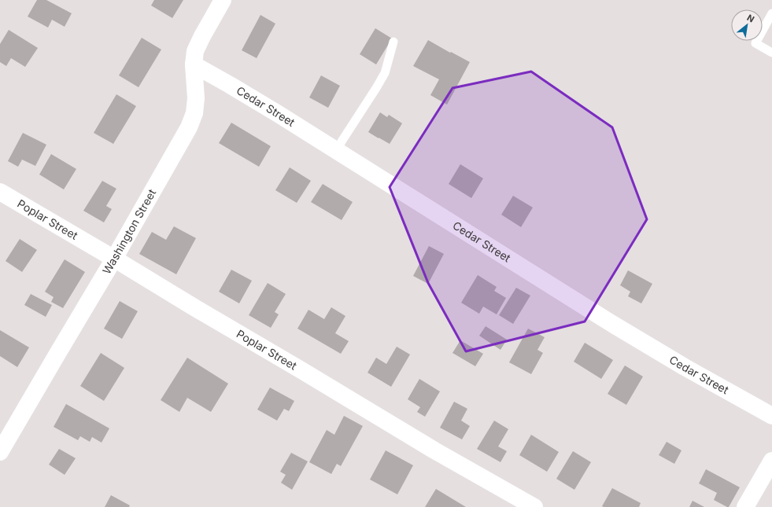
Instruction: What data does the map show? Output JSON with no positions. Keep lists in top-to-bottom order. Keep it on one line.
{"streets":{"street":["Cedar Street","Poplar Street","Washington Street"]},"crossings":[["Cedar Street","Washington Street"],["Poplar Street","Washington Street"]],"north":"top right"}
